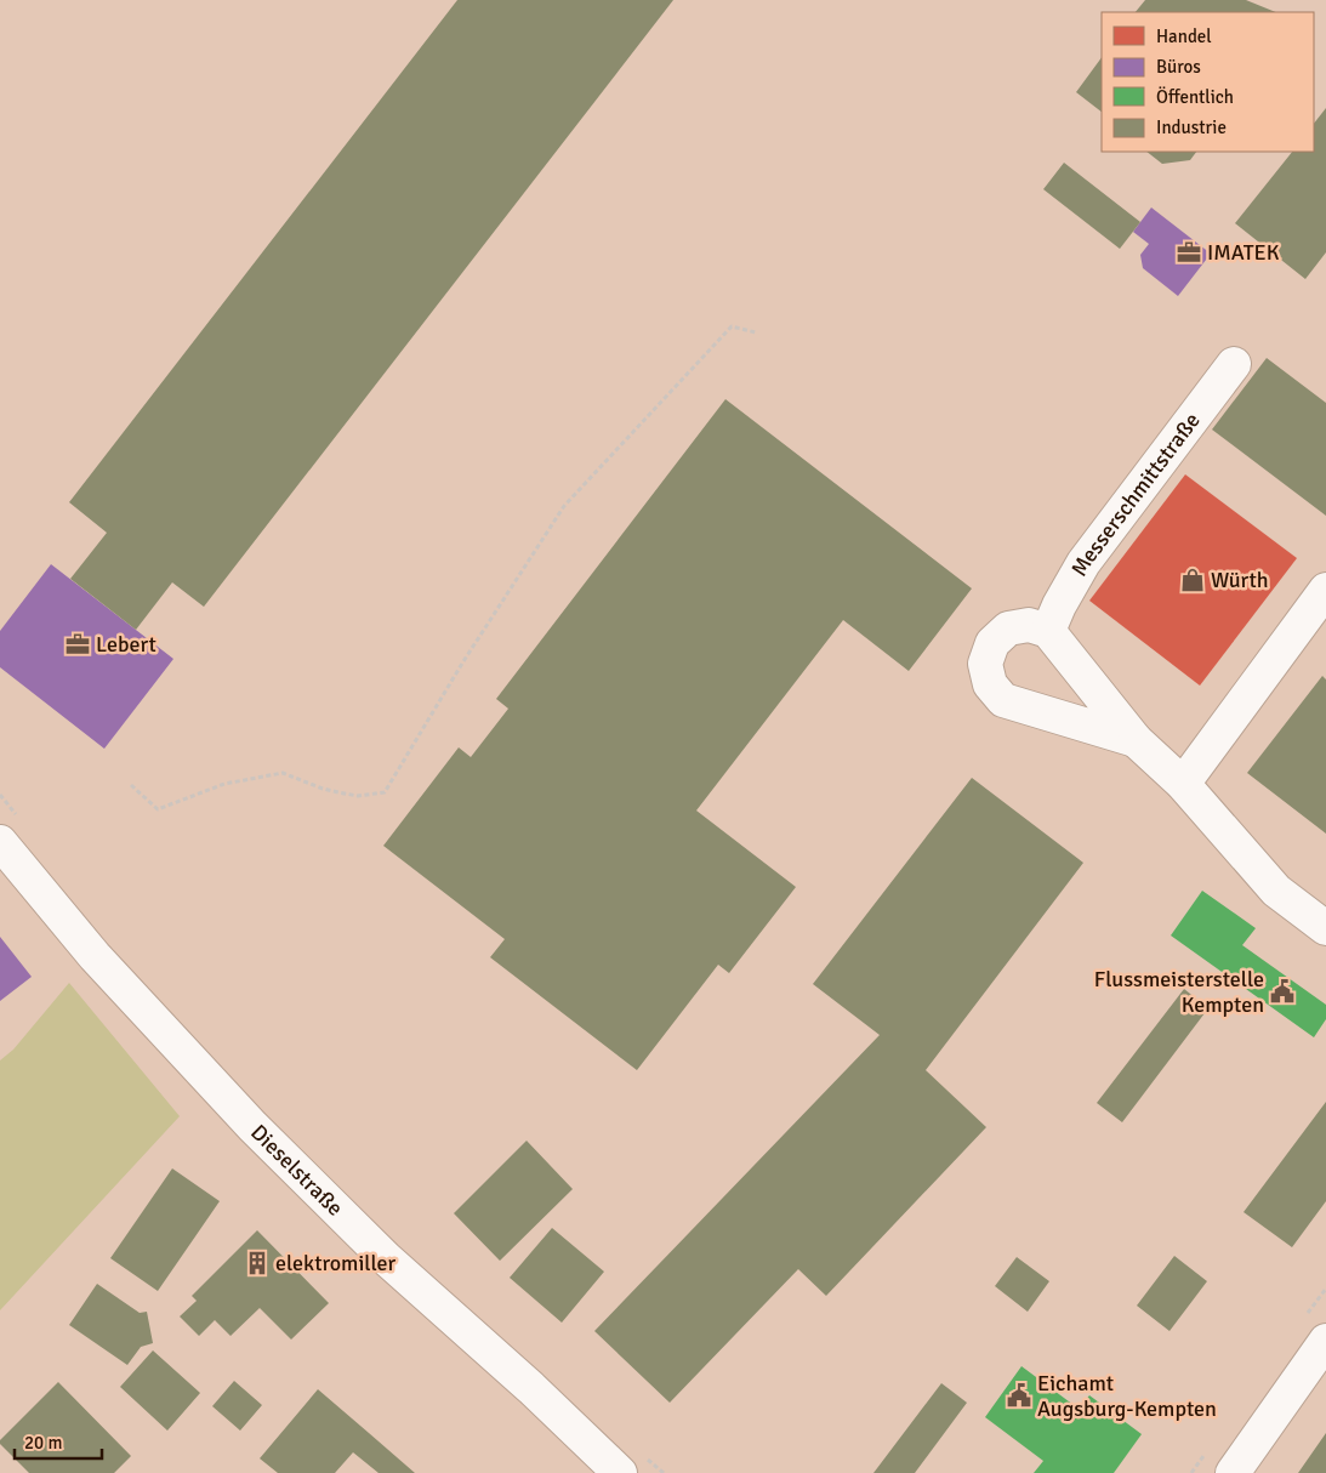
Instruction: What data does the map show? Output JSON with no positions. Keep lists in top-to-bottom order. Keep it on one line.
{"streets":{"street":["Messerschmittstraße","Dieselstraße"]},"places":{"office":["IMATEK","Lebert"],"shop":["Würth"],"public building":["Flussmeisterstelle Kempten","Eichamt Augsburg-Kempten"],"building":["elektromiller"]},"legend":["Handel","Büros","Öffentlich","Industrie"],"scale_bar":"20 m"}
